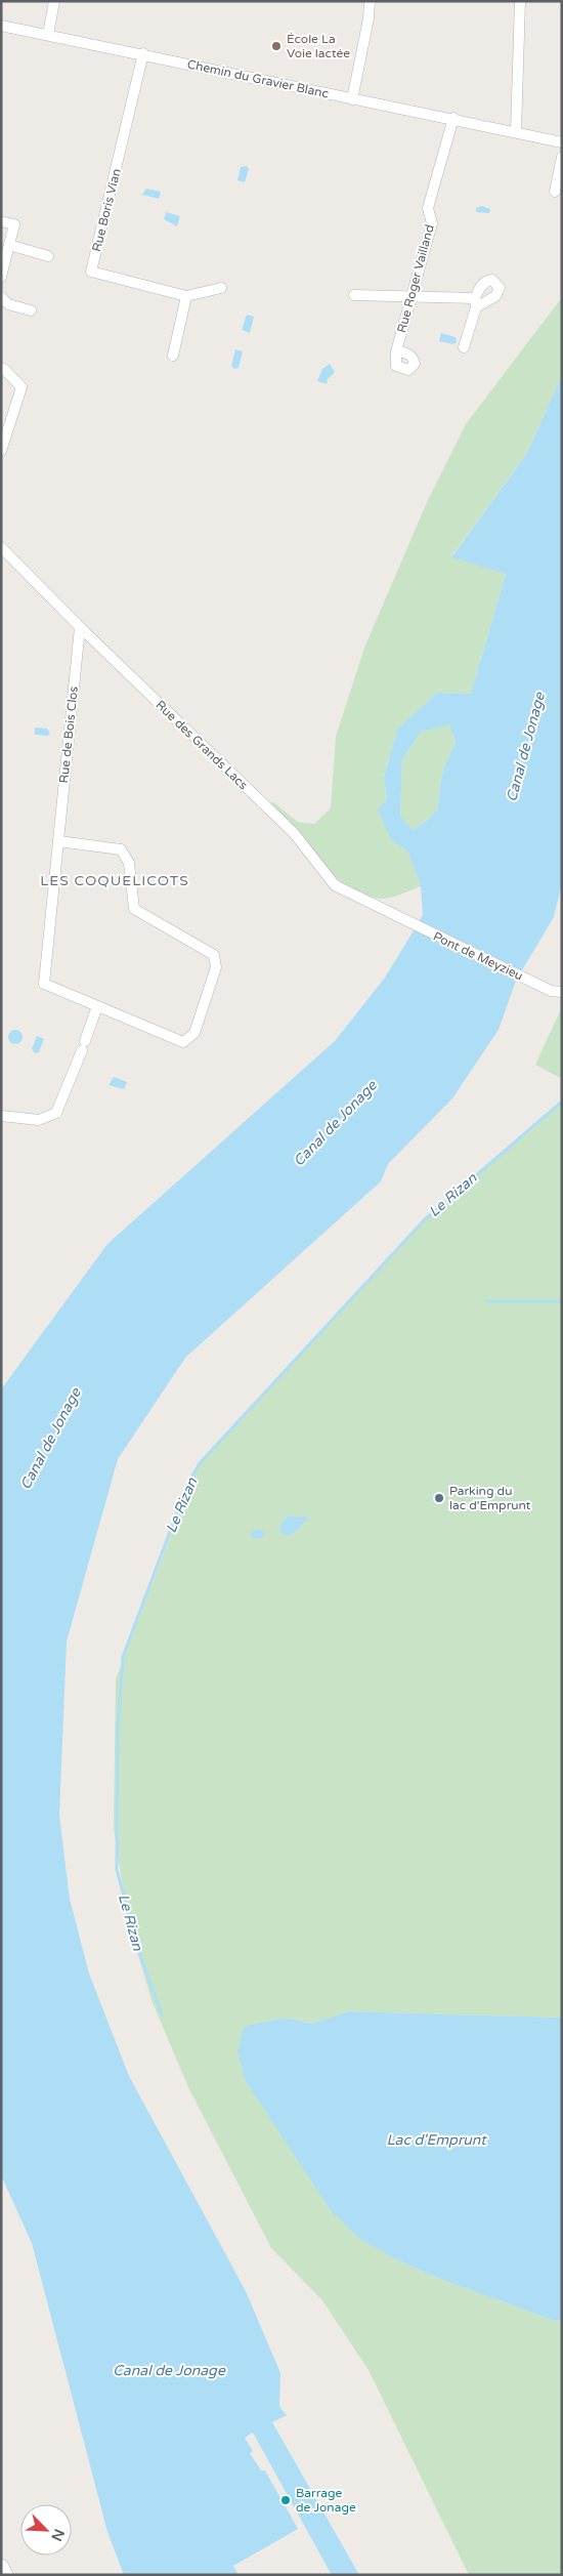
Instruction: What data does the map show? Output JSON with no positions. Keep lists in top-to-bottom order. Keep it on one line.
{"streets":{"street":["Chemin du Gravier Blanc","Rue Boris Vian","Rue Roger Vailland","Rue de Bois Clos","Rue des Grands Lacs","Pont de Meyzieu"]},"crossings":[["Chemin du Gravier Blanc","Rue Boris Vian"],["Chemin du Gravier Blanc","Rue Roger Vailland"],["Rue de Bois Clos","Rue des Grands Lacs"],["Rue des Grands Lacs","Pont de Meyzieu"]],"districts":["LES COQUELICOTS"],"water":["Canal de Jonage","Le Rizan","Lac d'Emprunt"],"places":["École La Voie lactée","Parking du lac d'Emprunt","Barrage de Jonage"],"north":"bottom right"}
